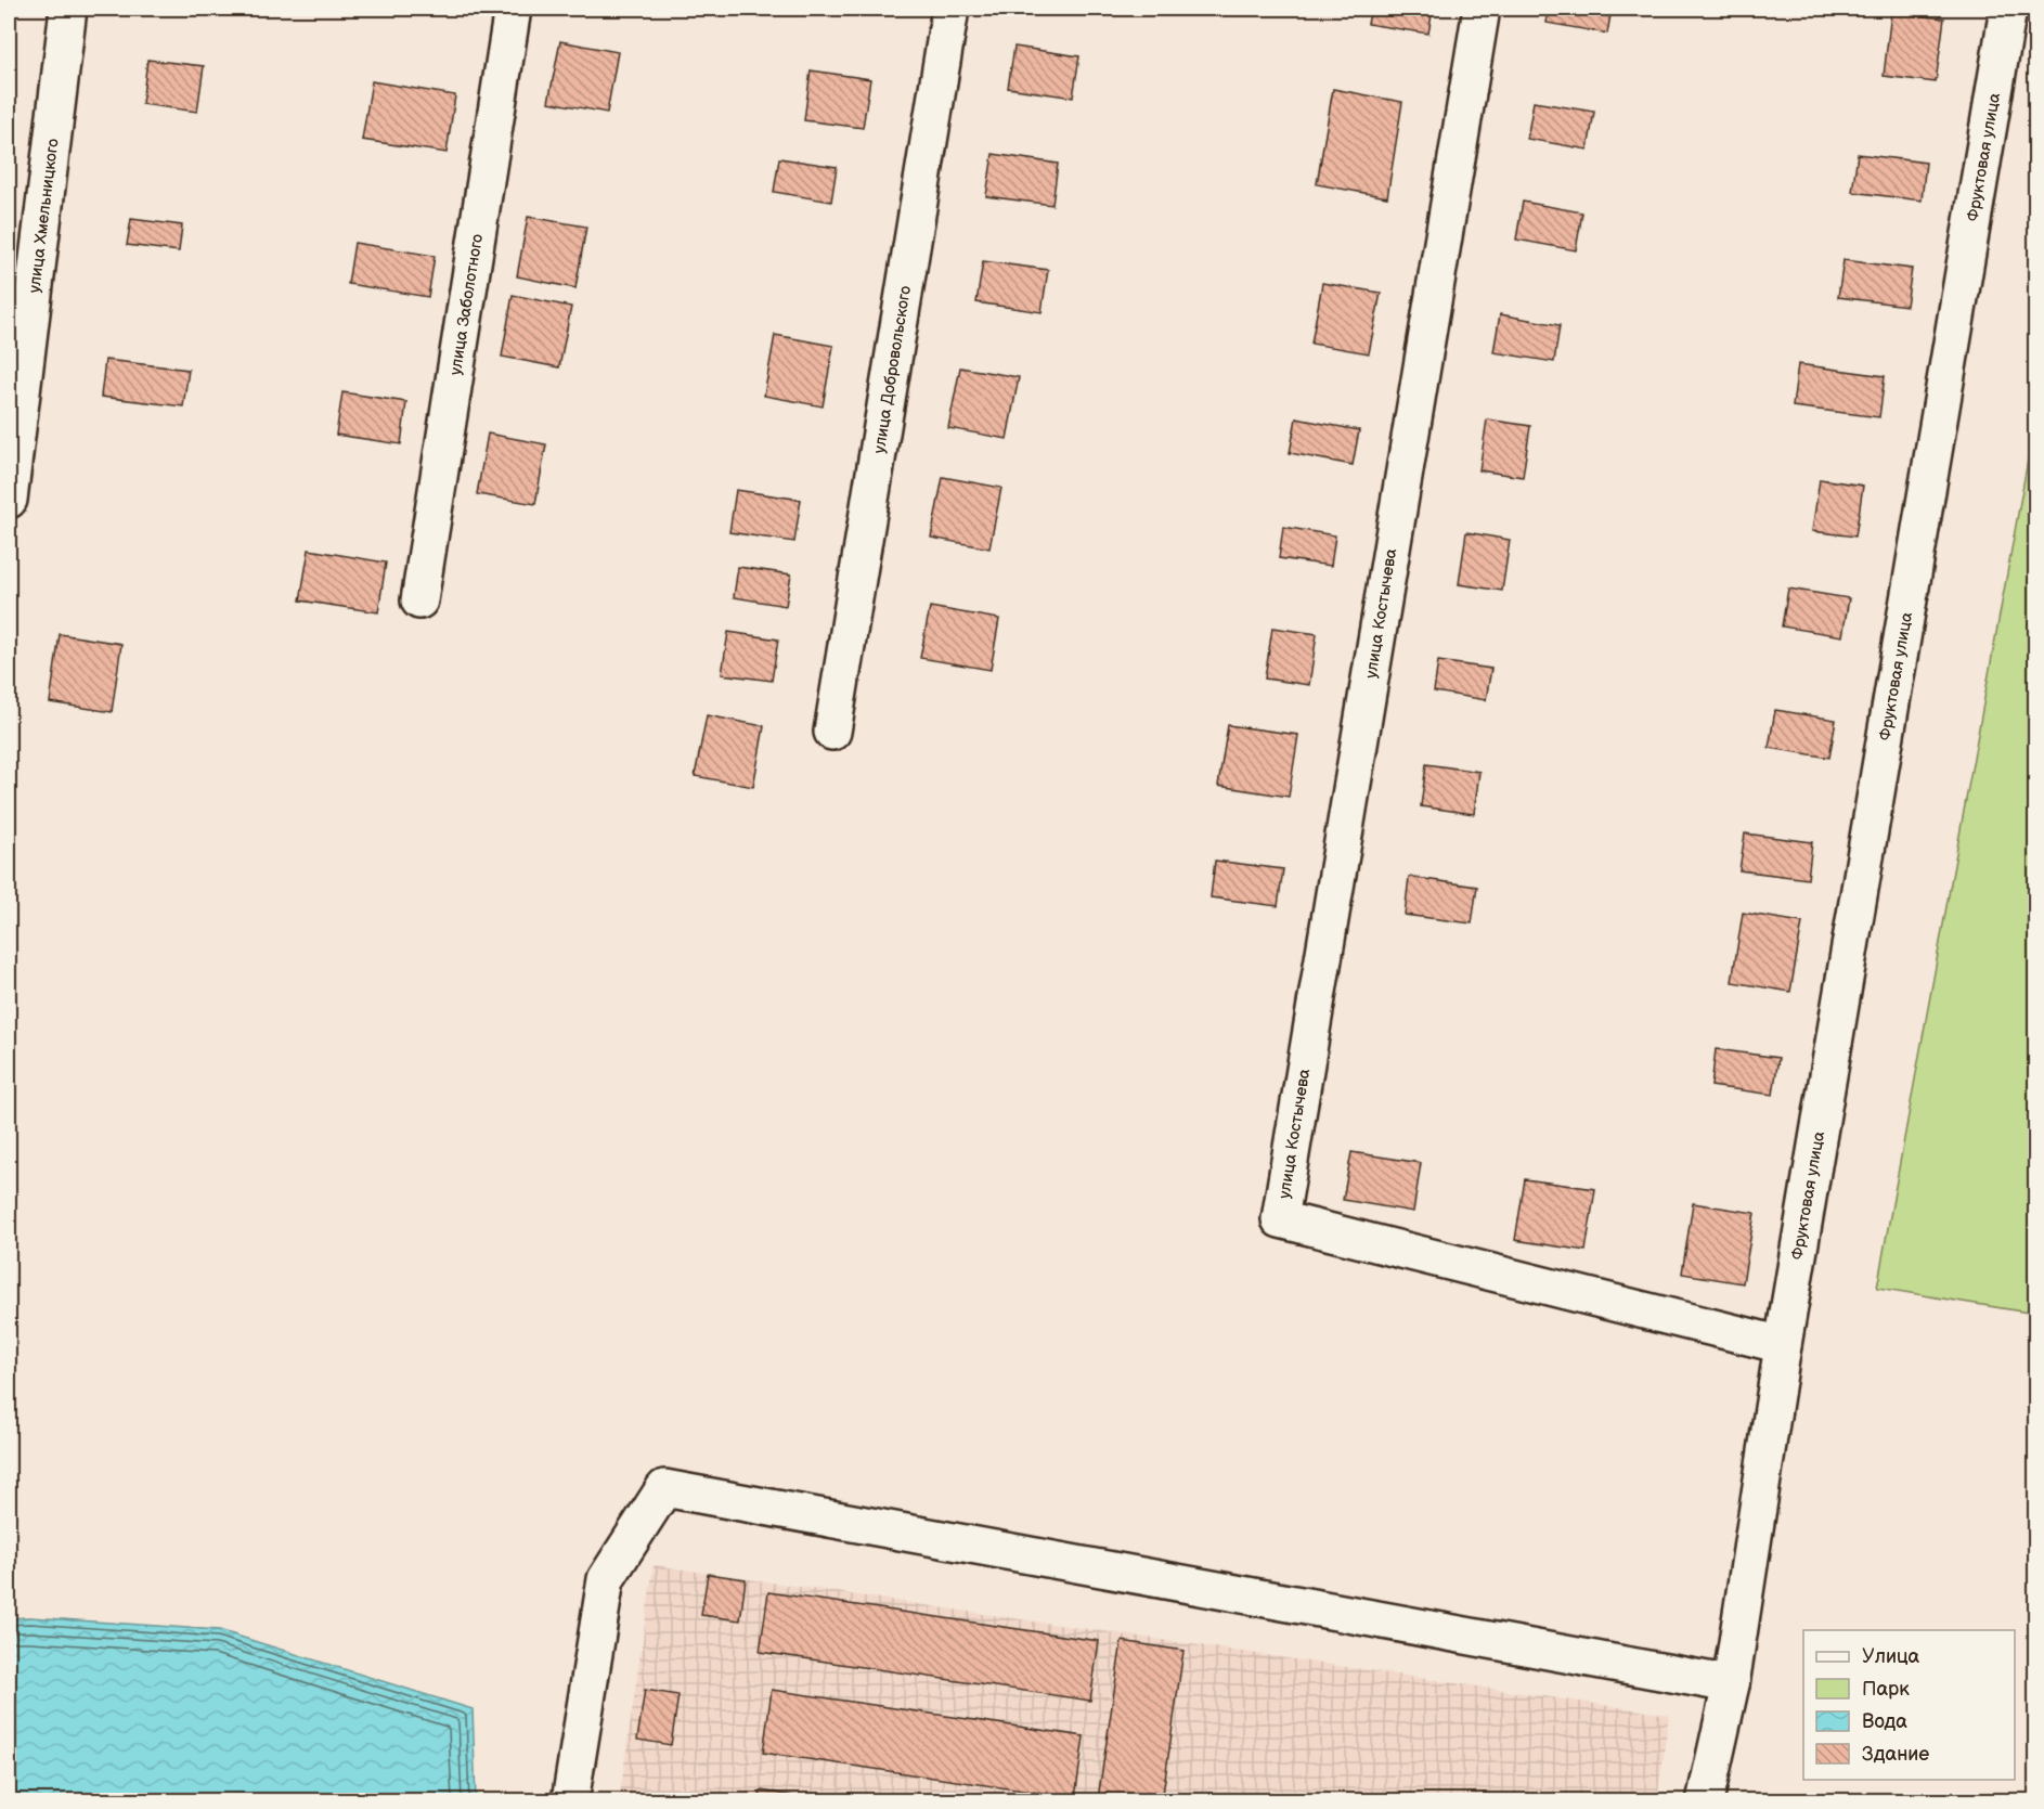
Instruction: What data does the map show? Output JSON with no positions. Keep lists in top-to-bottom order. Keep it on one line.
{"streets":{"street":["Фруктовая улица","улица Хмельницкого","улица Заболотного","улица Добровольского","улица Костычева"]},"crossings":[["Фруктовая улица","улица Костычева"]],"legend":["Улица","Парк","Вода","Здание"]}
